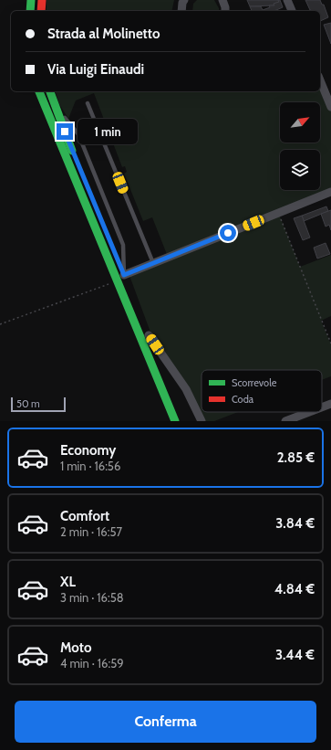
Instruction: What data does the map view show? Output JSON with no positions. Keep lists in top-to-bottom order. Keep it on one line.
{"legend":["Scorrevole","Coda"],"scale_bar":"50 m","north":"top right","page":{"banner":["Strada al Molinetto","Via Luigi Einaudi"],"bubble":"1 min","scale":"50 m","list":[{"name":"Economy","note":"1 min · 16:56","value":"2.85 €"},{"name":"Comfort","note":"2 min · 16:57","value":"3.84 €"},{"name":"XL","note":"3 min · 16:58","value":"4.84 €"},{"name":"Moto","note":"4 min · 16:59","value":"3.44 €"}],"buttons":"Conferma"}}
